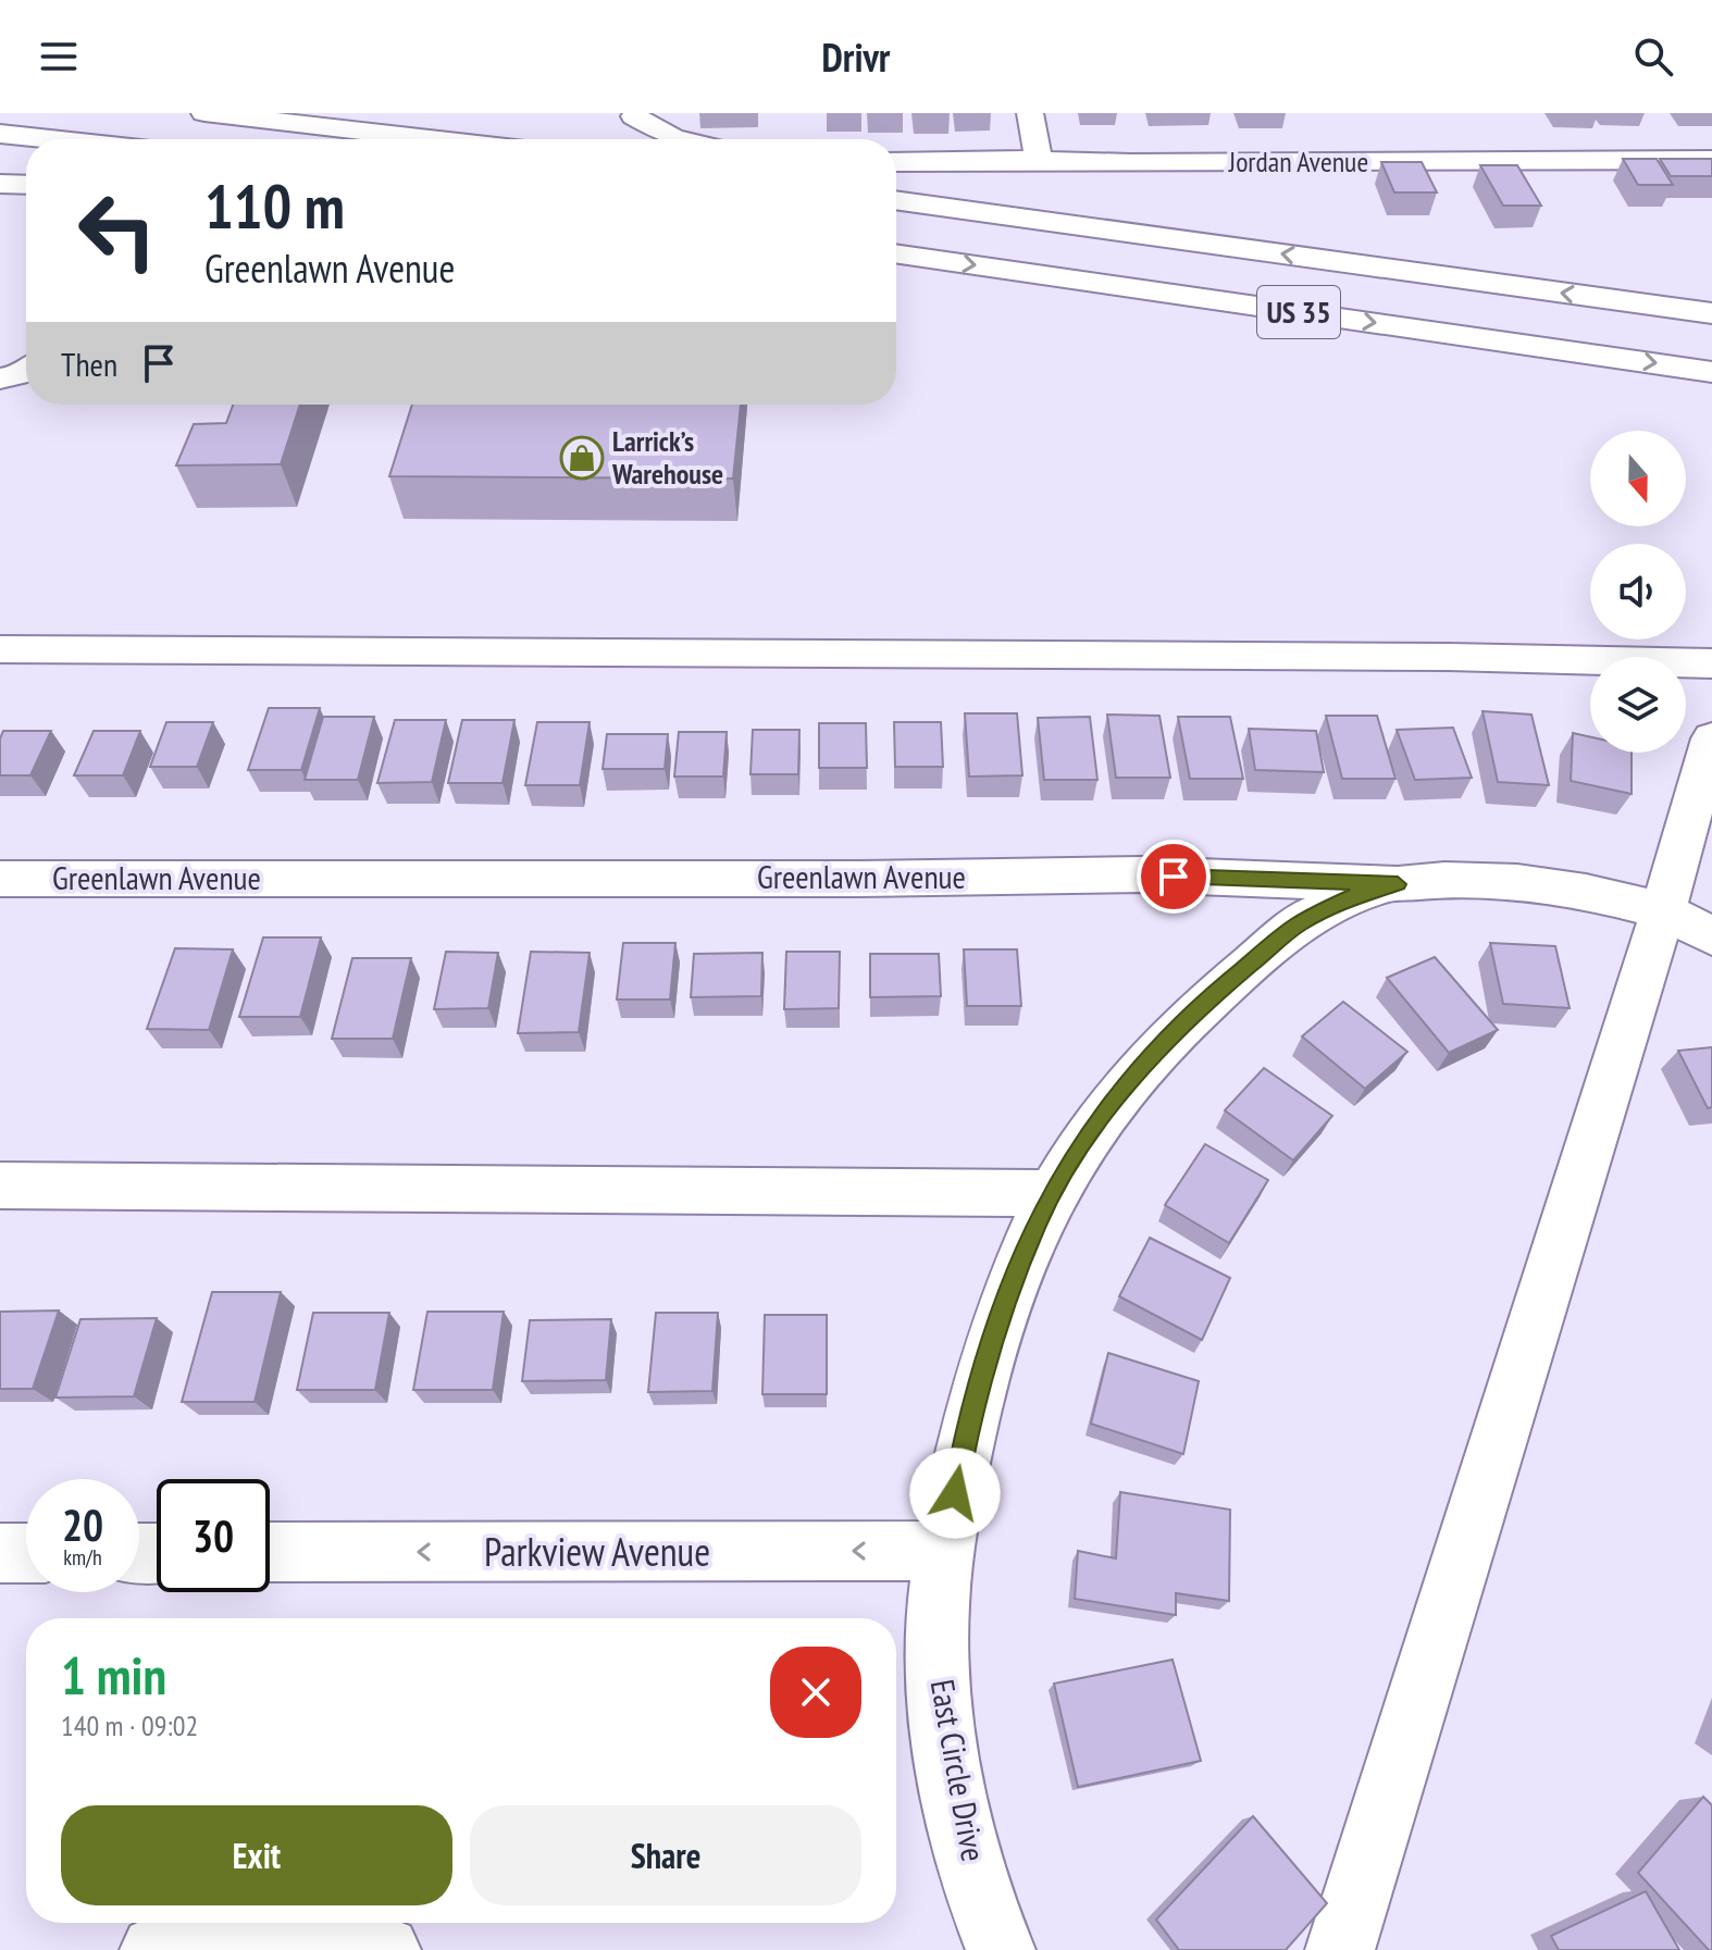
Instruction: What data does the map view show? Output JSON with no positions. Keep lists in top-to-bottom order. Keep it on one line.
{"streets":{"main road":["Jordan Avenue","US 35","Greenlawn Avenue","Parkview Avenue","East Circle Drive"]},"crossings":[["Greenlawn Avenue","East Circle Drive"],["Parkview Avenue","East Circle Drive"]],"places":{"shop":["Larrick’s Warehouse"]},"north":"bottom","page":{"header":"Drivr","turn":["110 m","Greenlawn Avenue"],"then":"Then","speed":"20 km/h","limit":"30","heading":["1 min","140 m · 09:02"],"buttons":["Exit","Share"]}}
